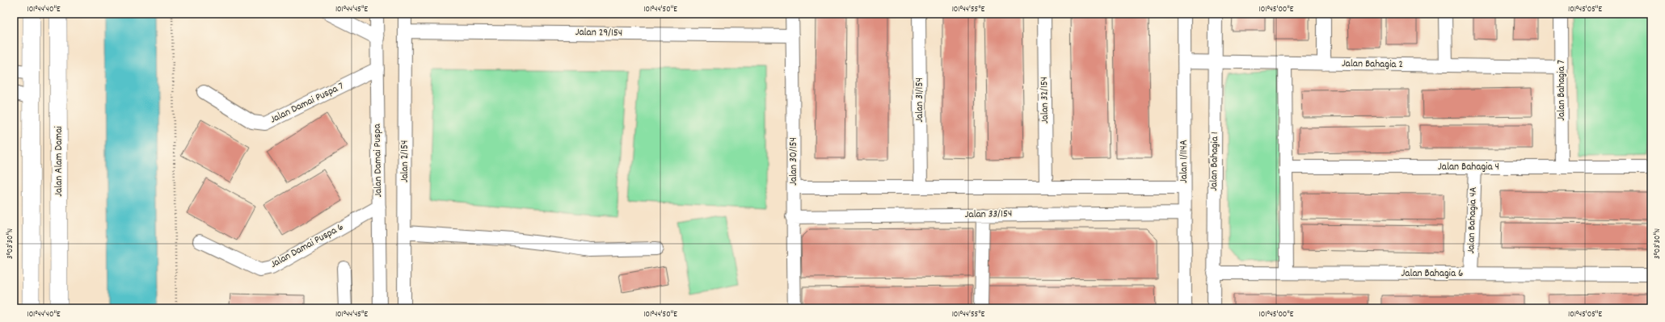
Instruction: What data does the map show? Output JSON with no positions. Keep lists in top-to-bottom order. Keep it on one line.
{"streets":{"main road":["Jalan Alam Damai"],"street":["Jalan 29/154","Jalan Bahagia 2","Jalan Bahagia 7","Jalan 31/154","Jalan 32/154","Jalan Damai Puspa 7","Jalan Damai Puspa","Jalan 2/154","Jalan 30/154","Jalan 1/114A","Jalan Bahagia 1","Jalan Bahagia 4","Jalan 33/154","Jalan Bahagia 4A","Jalan Damai Puspa 6","Jalan Bahagia 6"]},"crossings":[["Jalan 29/154","Jalan 2/154"],["Jalan 29/154","Jalan 30/154"],["Jalan Bahagia 2","Jalan Bahagia 7"],["Jalan Bahagia 2","Jalan 1/114A"],["Jalan Bahagia 2","Jalan Bahagia 1"],["Jalan Bahagia 7","Jalan Bahagia 4"],["Jalan Damai Puspa 7","Jalan Damai Puspa"],["Jalan Damai Puspa","Jalan Damai Puspa 6"],["Jalan 30/154","Jalan 33/154"],["Jalan 1/114A","Jalan 33/154"],["Jalan Bahagia 1","Jalan Bahagia 6"],["Jalan Bahagia 4","Jalan Bahagia 4A"],["Jalan Bahagia 4A","Jalan Bahagia 6"]],"coordinates":["101°44'40\"E","101°44'45\"E","101°44'50\"E","101°44'55\"E","101°45'00\"E","101°45'05\"E","3°03'30\"N"]}
